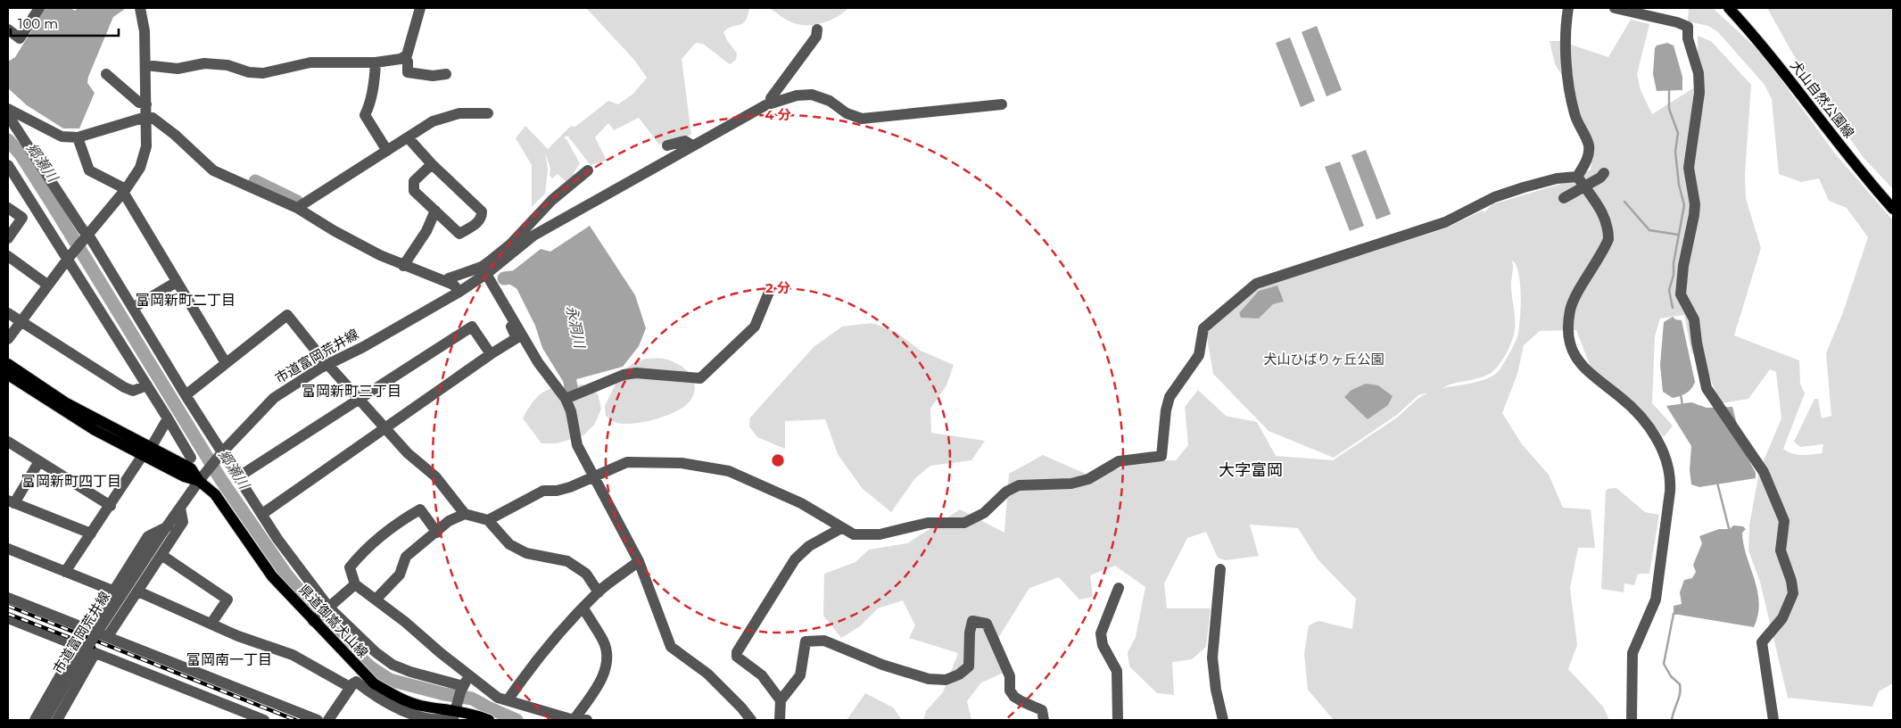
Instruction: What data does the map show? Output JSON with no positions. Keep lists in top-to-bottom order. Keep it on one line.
{"streets":{"main road":["犬山自然公園線","県道御嵩犬山線"],"street":["市道富岡荒井線"]},"crossings":[["市道富岡荒井線","県道御嵩犬山線"]],"districts":["富岡新町二丁目","富岡新町三丁目","大字富岡","富岡新町四丁目","富岡南一丁目"],"water":["郷瀬川","永洞川"],"parks":["犬山ひばりヶ丘公園"],"scale_bar":"100 m","rings":["4 分","2 分"]}
